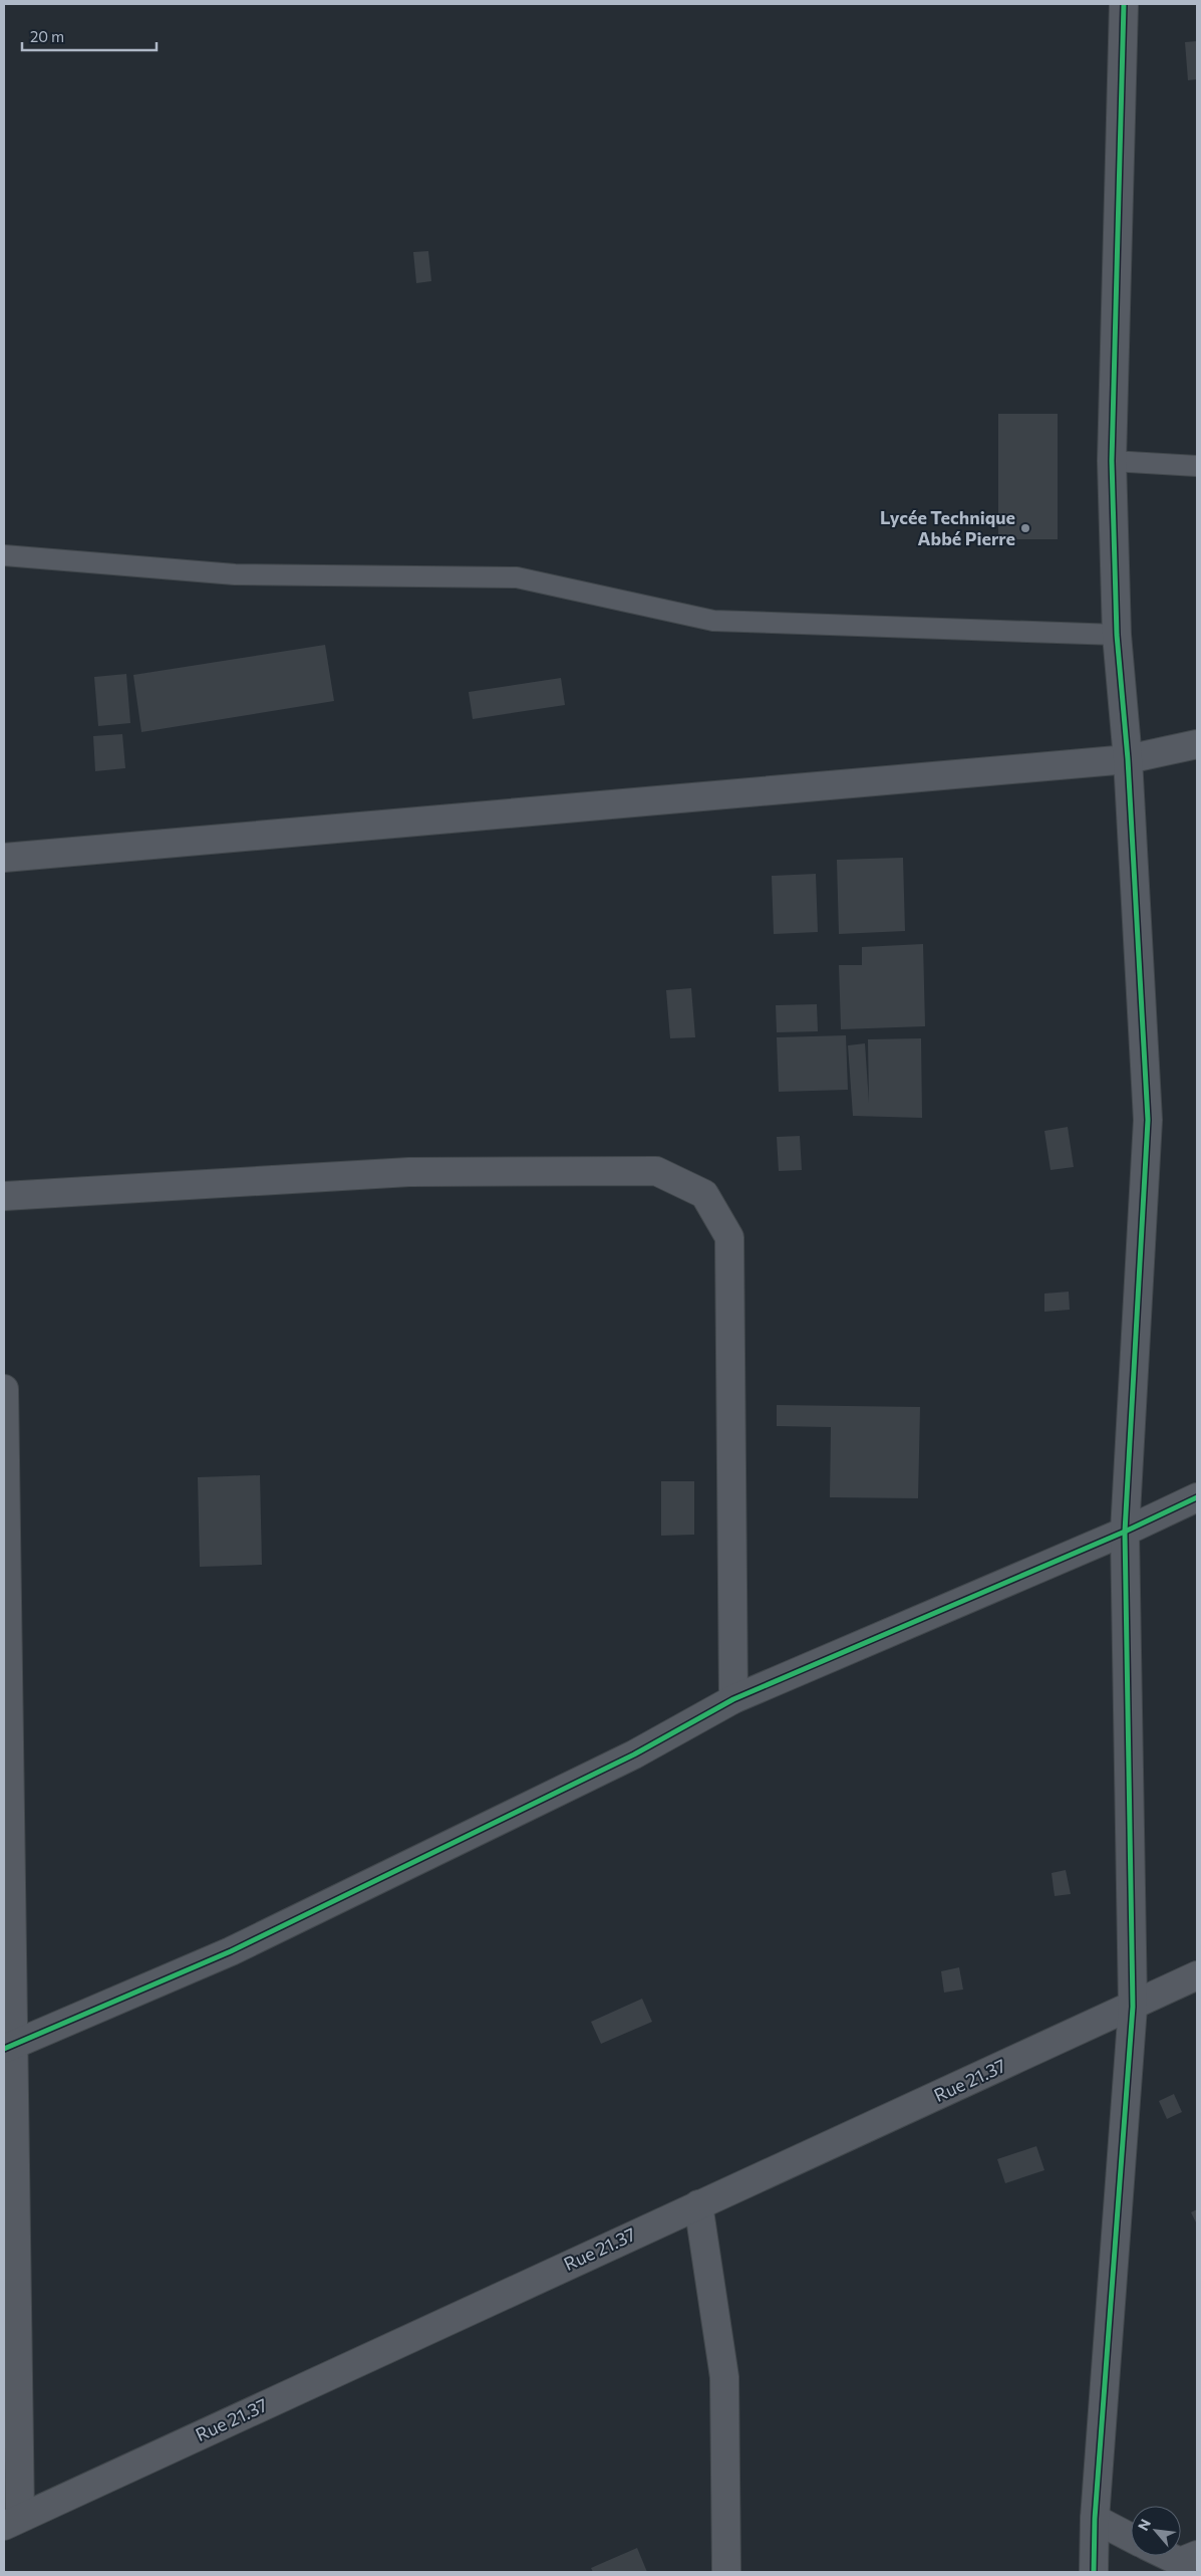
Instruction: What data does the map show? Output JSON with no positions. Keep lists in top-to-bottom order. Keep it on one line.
{"streets":{"street":["Rue 21.37"]},"places":["Lycée Technique Abbé Pierre"],"scale_bar":"20 m","north":"top left"}
